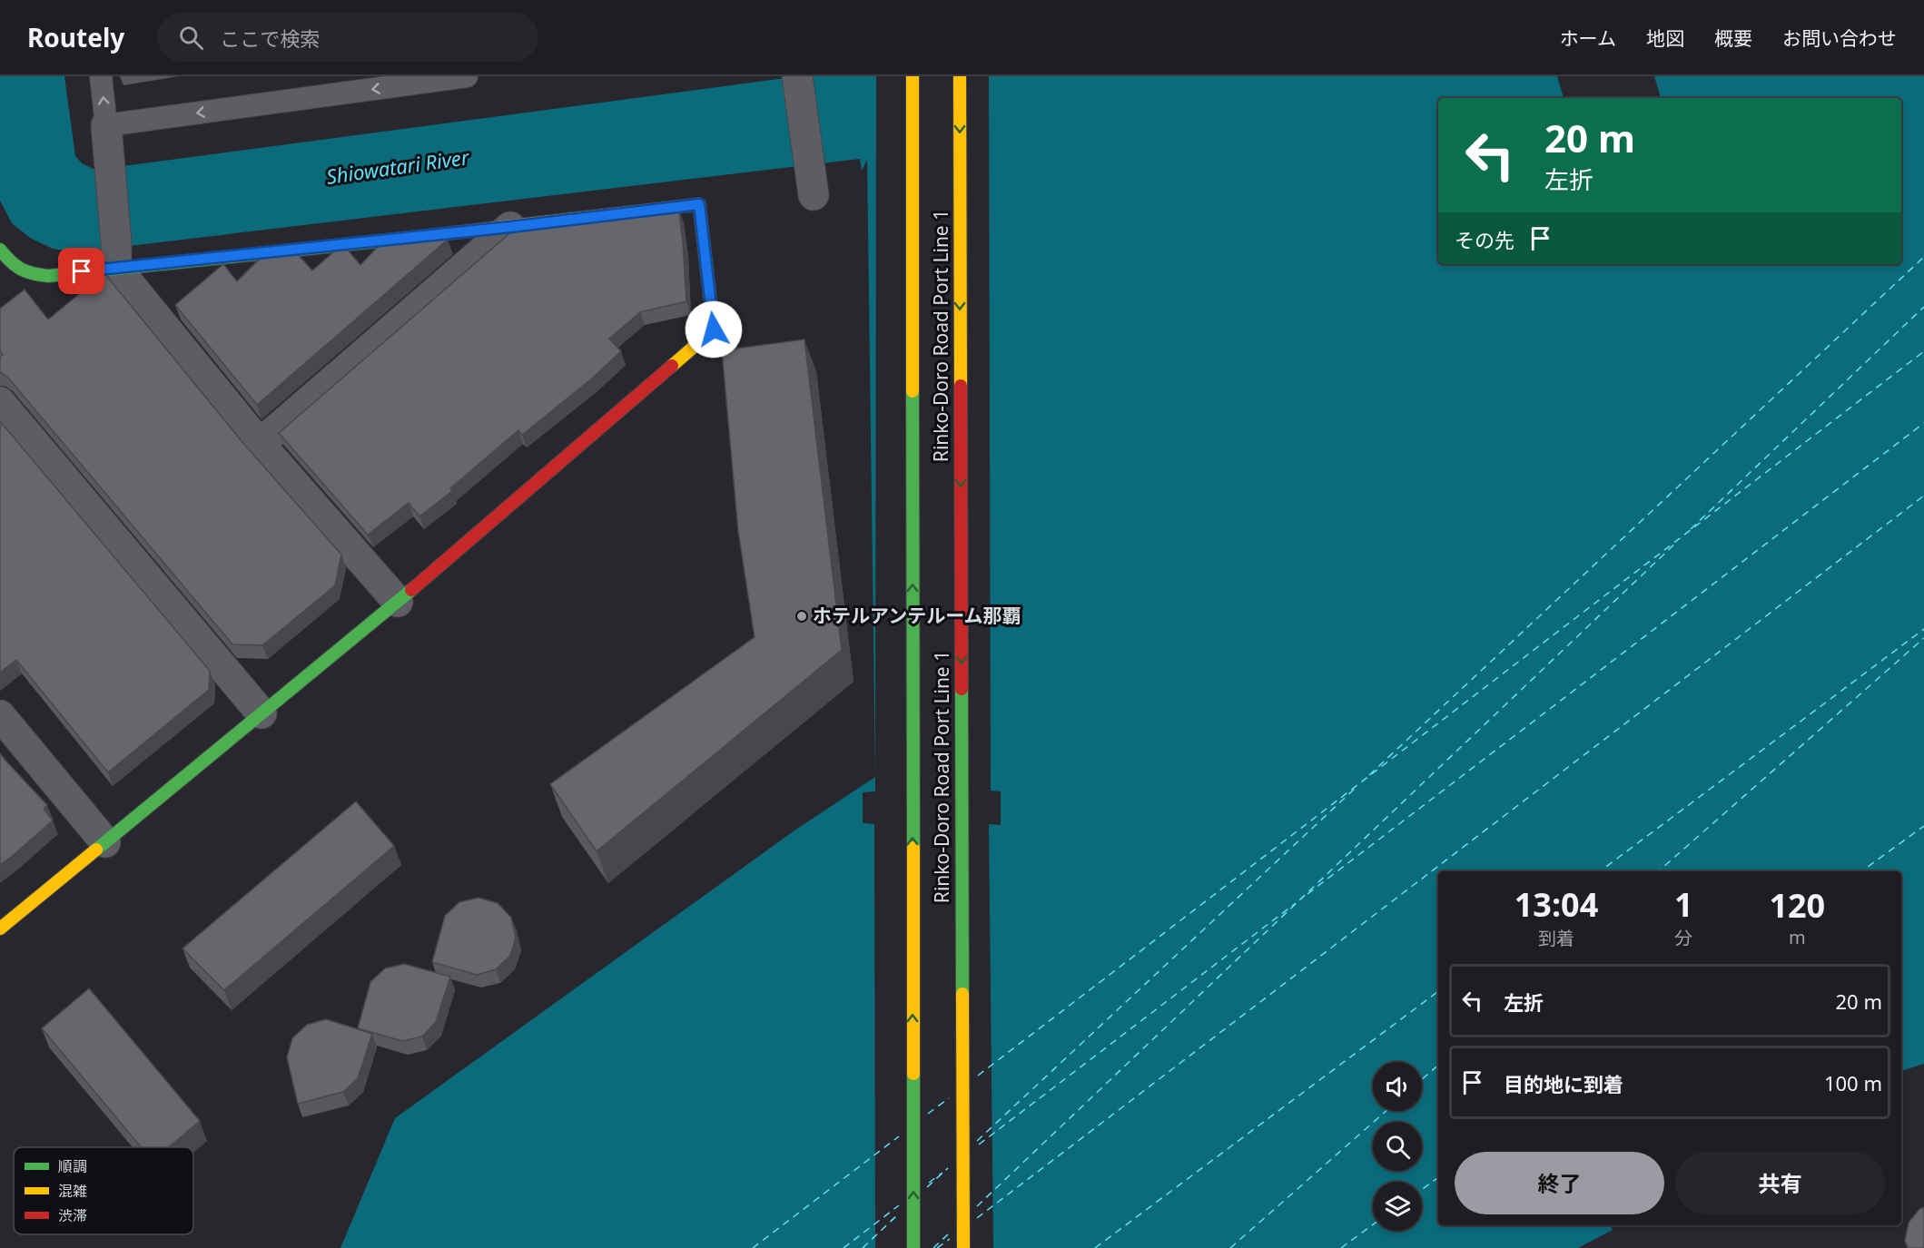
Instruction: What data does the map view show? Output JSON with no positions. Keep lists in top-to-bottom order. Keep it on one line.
{"streets":{"street":["Rinko-Doro Road Port Line 1"]},"water":["Shiowatari River"],"places":["ホテルアンテルーム那覇"],"legend":["順調","混雑","渋滞"],"page":{"header":"Routely","search":"ここで検索","nav":["ホーム","地図","概要","お問い合わせ"],"turn":["20 m","左折"],"then":"その先","eta":["13:04","到着","1","分","120","m"],"list":[{"name":"左折","value":"20 m"},{"name":"目的地に到着","value":"100 m"}],"buttons":["終了","共有"]}}
